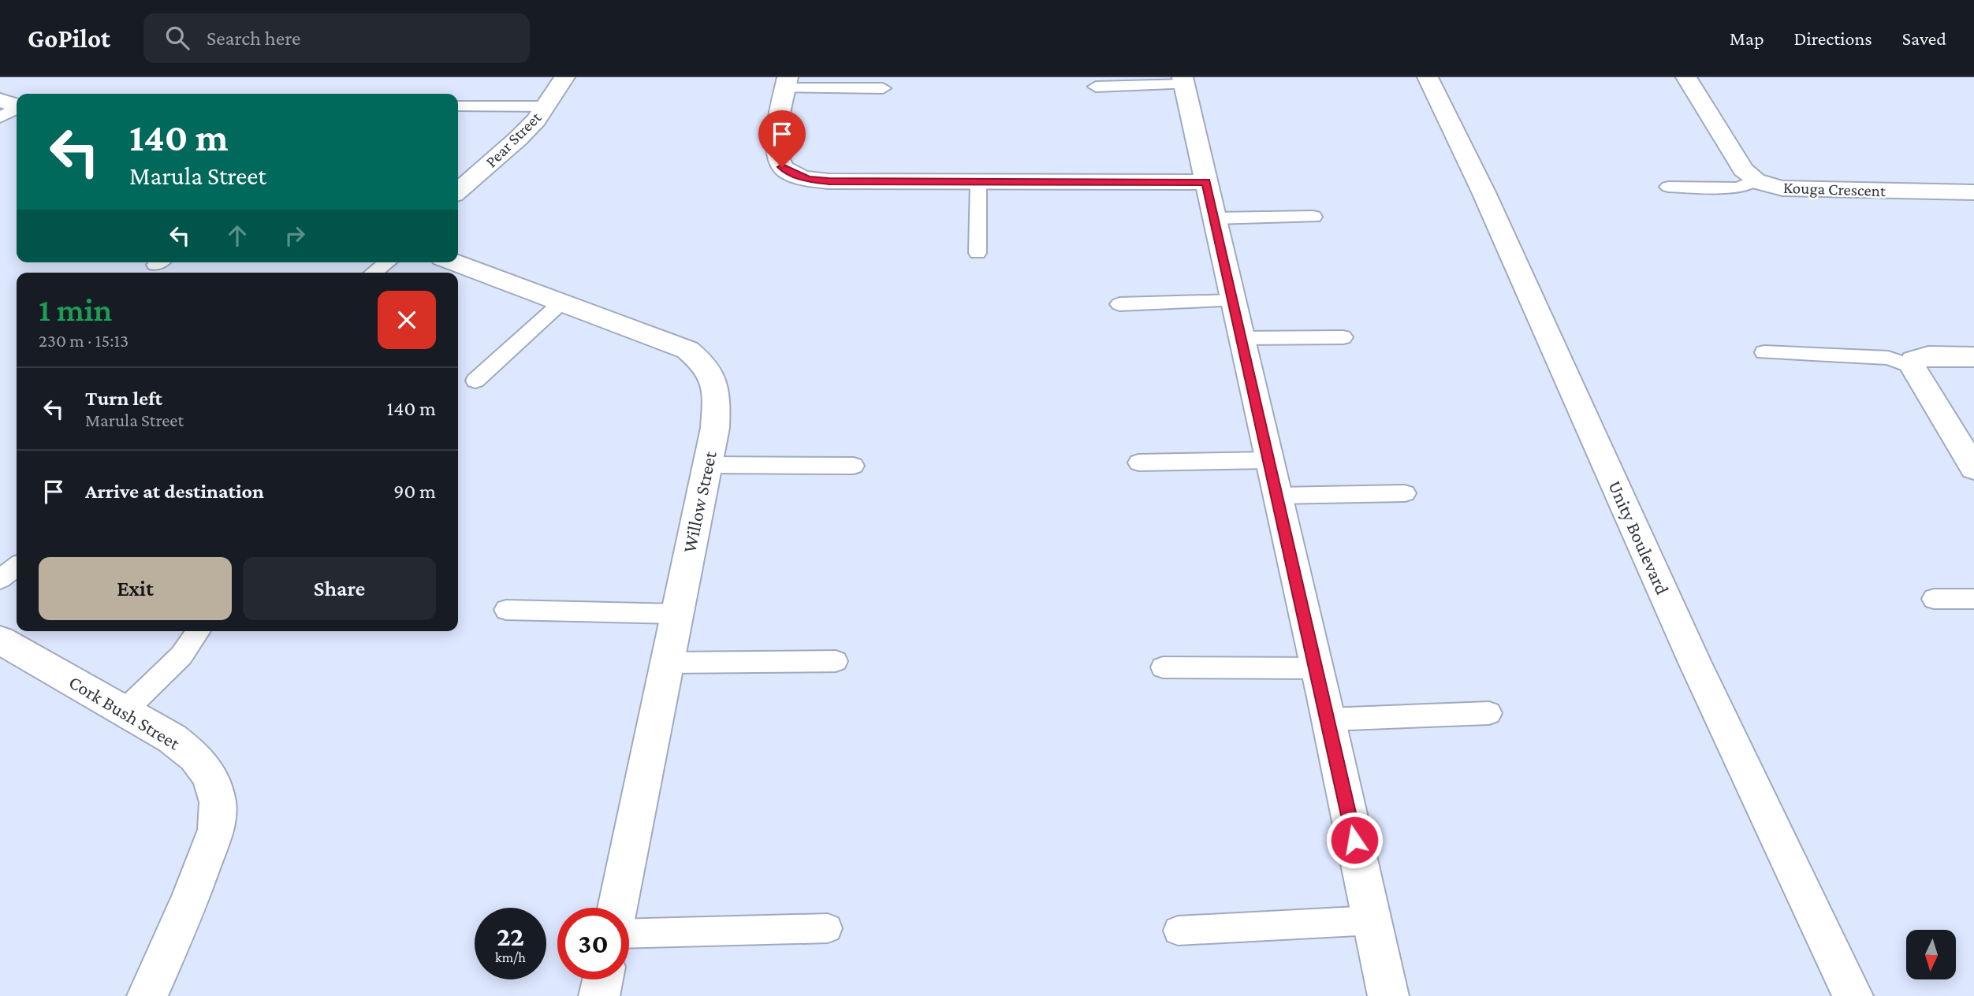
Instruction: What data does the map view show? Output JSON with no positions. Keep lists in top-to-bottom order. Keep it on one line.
{"streets":{"street":["Pear Street","Kouga Crescent","Willow Street","Unity Boulevard","Cork Bush Street"]},"north":"bottom","page":{"header":"GoPilot","search":"Search here","nav":["Map","Directions","Saved"],"turn":["140 m","Marula Street"],"heading":["1 min","230 m · 15:13"],"list":[{"name":"Turn left","note":"Marula Street","value":"140 m"},{"name":"Arrive at destination","value":"90 m"}],"buttons":["Exit","Share"],"speed":"22 km/h","limit":"30"}}
